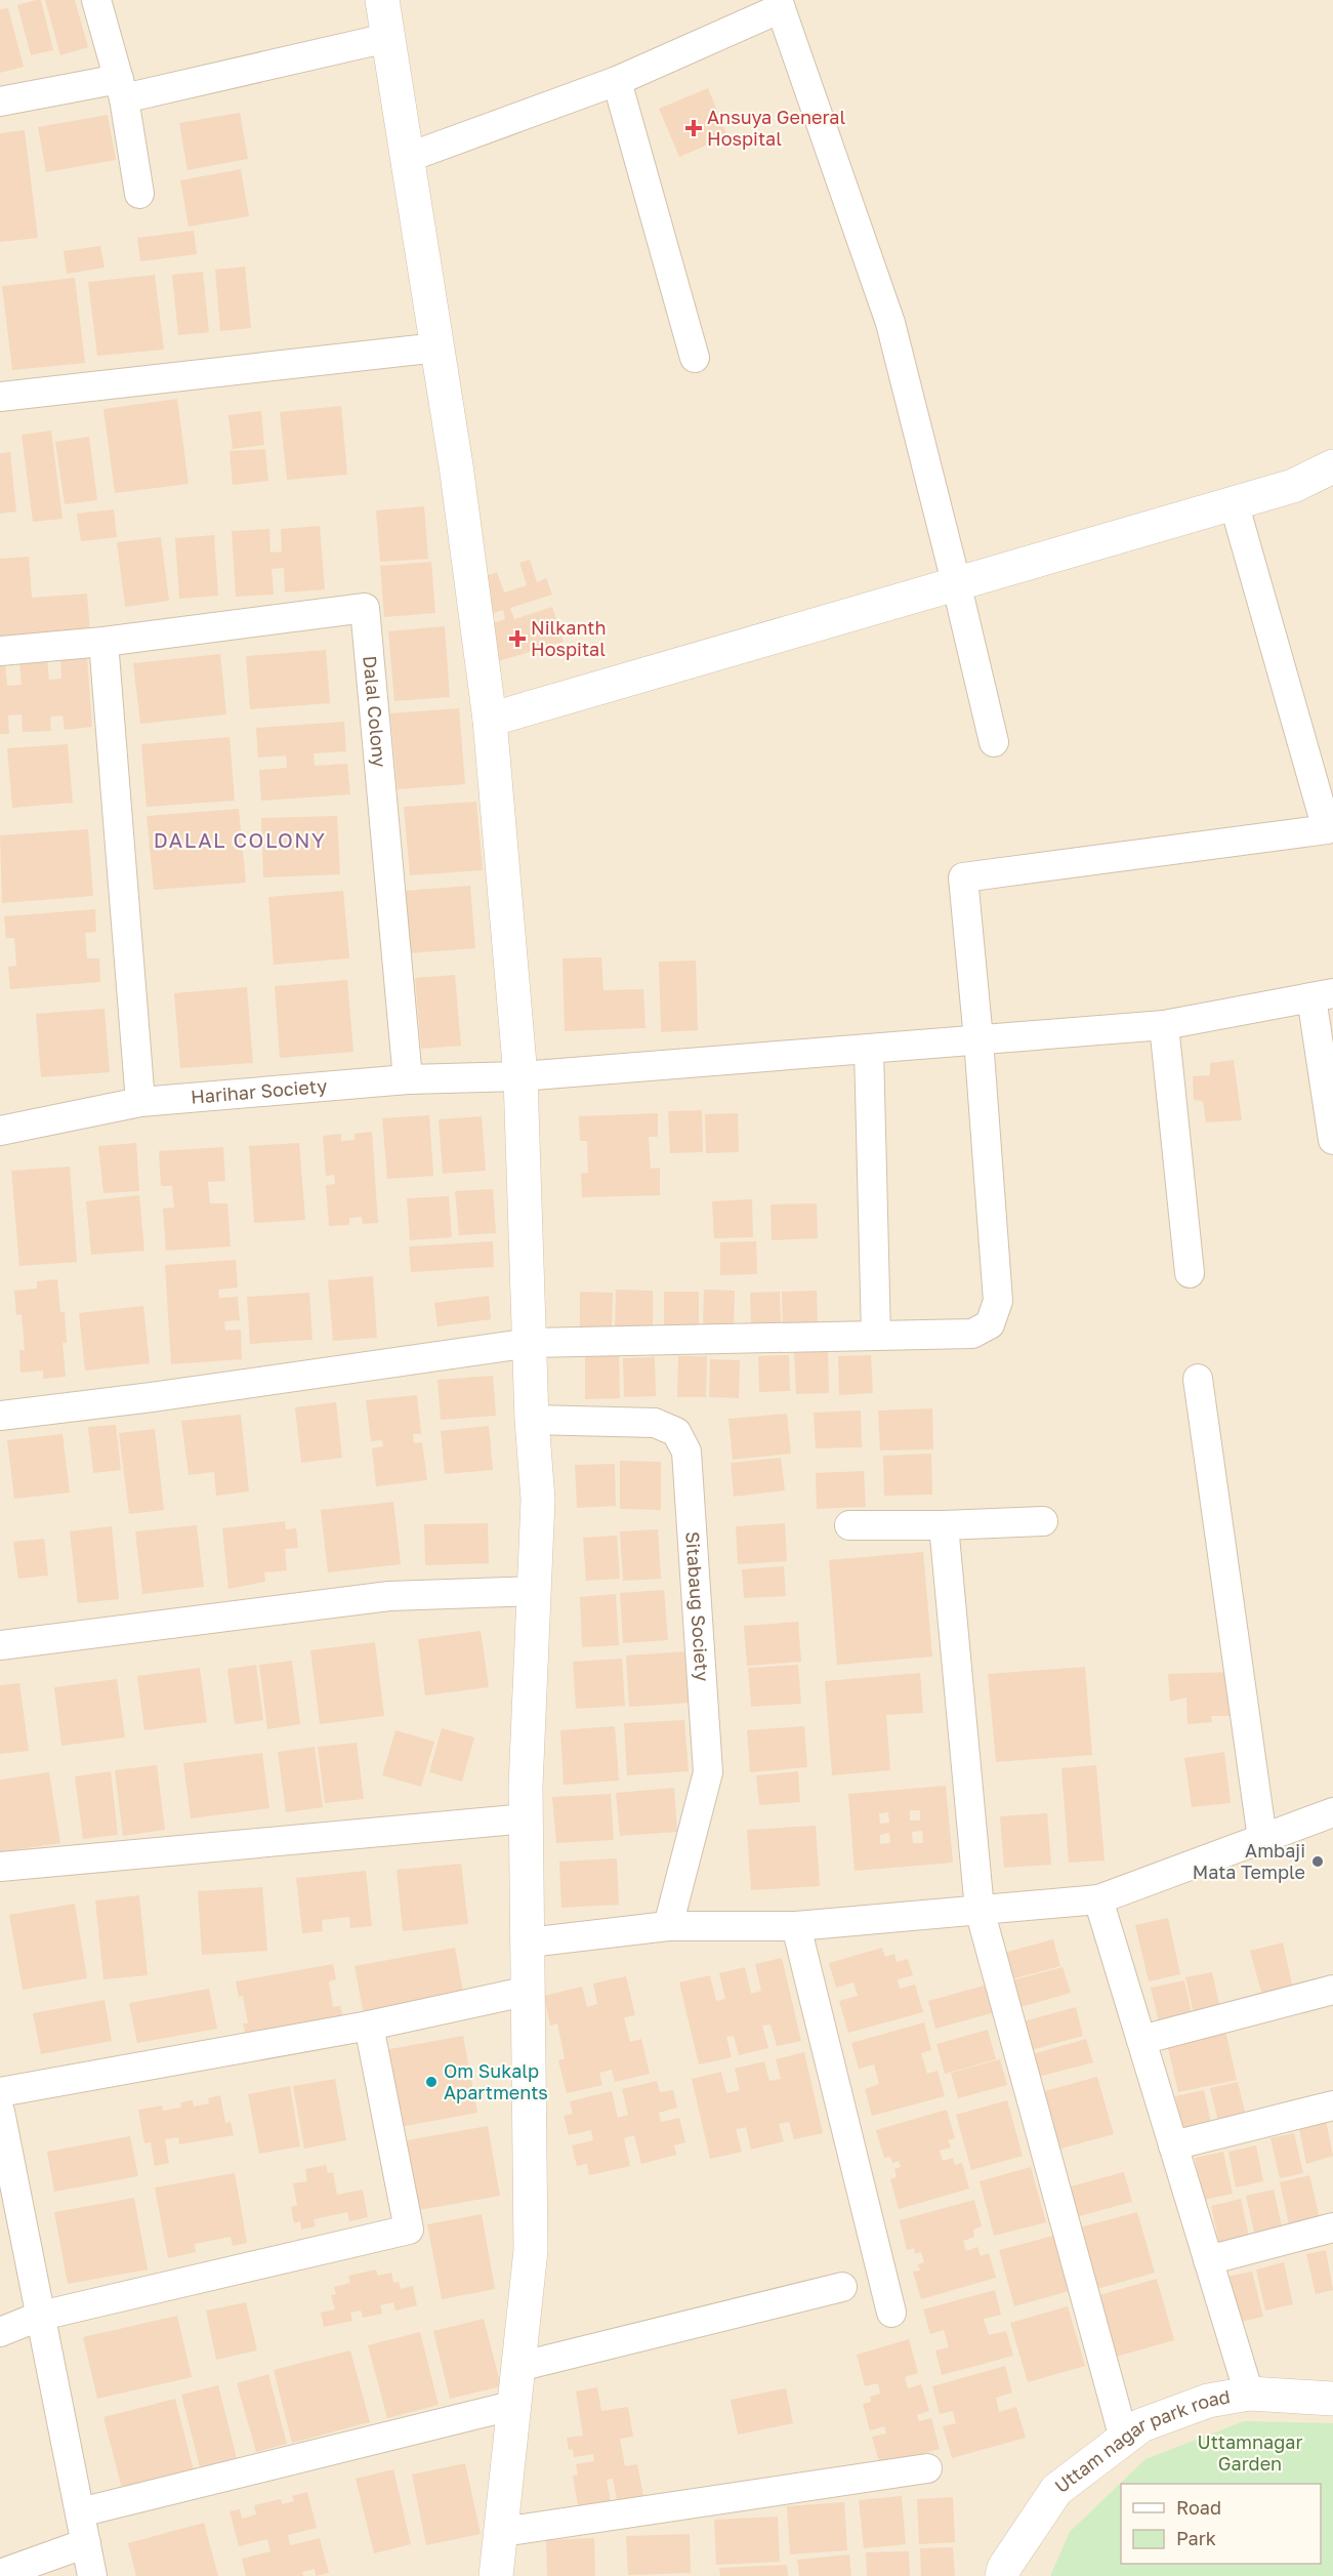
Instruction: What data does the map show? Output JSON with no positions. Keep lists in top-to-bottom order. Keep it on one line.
{"streets":{"street":["Dalal Colony","Harihar Society","Sitabaug Society","Uttam nagar park road"]},"crossings":[["Dalal Colony","Harihar Society"]],"districts":["DALAL COLONY"],"parks":["Uttamnagar Garden"],"places":{"health":["Ansuya General Hospital","Nilkanth Hospital"],"other":["Ambaji Mata Temple","Om Sukalp Apartments"]},"legend":["Road","Park"]}
